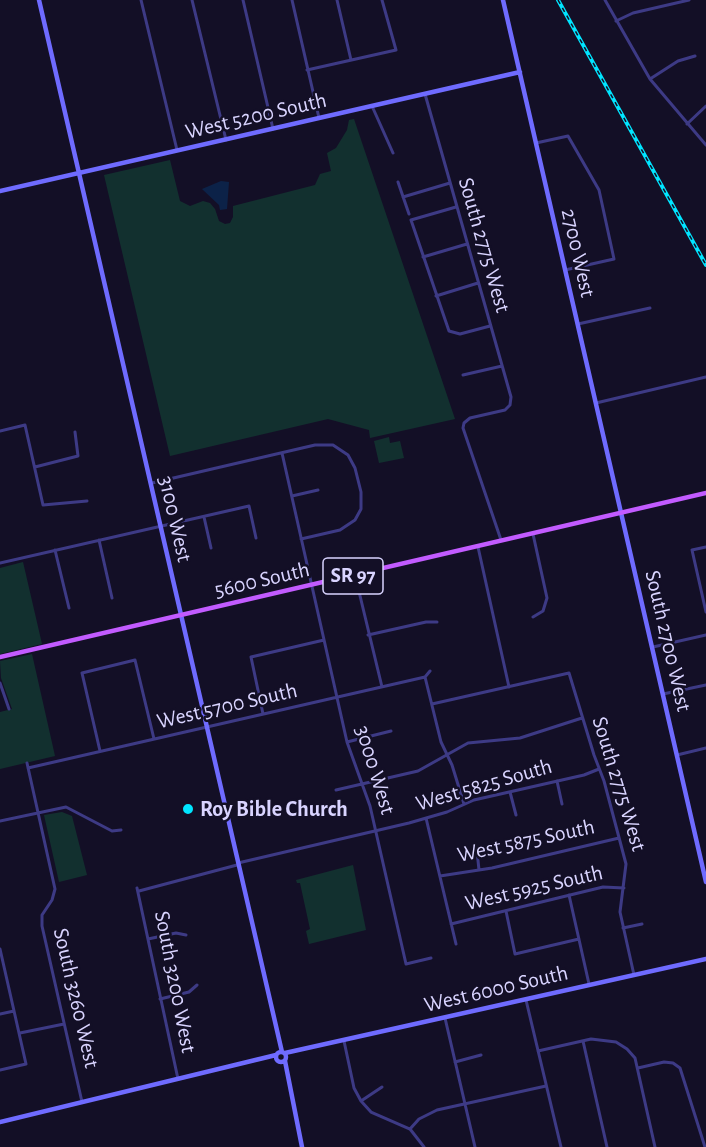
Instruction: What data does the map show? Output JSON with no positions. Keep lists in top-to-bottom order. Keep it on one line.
{"streets":{"main road":["SR 97","5600 South"],"street":["West 5200 South","South 2775 West","2700 West","3100 West","South 2700 West","West 5700 South","3000 West","West 5825 South","West 5875 South","West 5925 South","South 3200 West","West 6000 South","South 3260 West"]},"crossings":[["West 5200 South","South 2775 West"],["West 5200 South","2700 West"],["West 5200 South","3100 West"],["South 2775 West","5600 South"],["South 2775 West","West 5825 South"],["South 2775 West","West 5875 South"],["South 2775 West","West 5925 South"],["South 2775 West","West 6000 South"],["2700 West","5600 South"],["2700 West","South 2700 West"],["3100 West","5600 South"],["3100 West","West 5700 South"],["3100 West","West 5825 South"],["3100 West","West 6000 South"],["5600 South","South 2700 West"],["5600 South","3000 West"],["West 5700 South","3000 West"],["West 5700 South","South 3260 West"],["3000 West","West 5825 South"],["West 5825 South","South 3200 West"],["South 3200 West","West 6000 South"],["West 6000 South","South 3260 West"]],"places":["Roy Bible Church"]}
